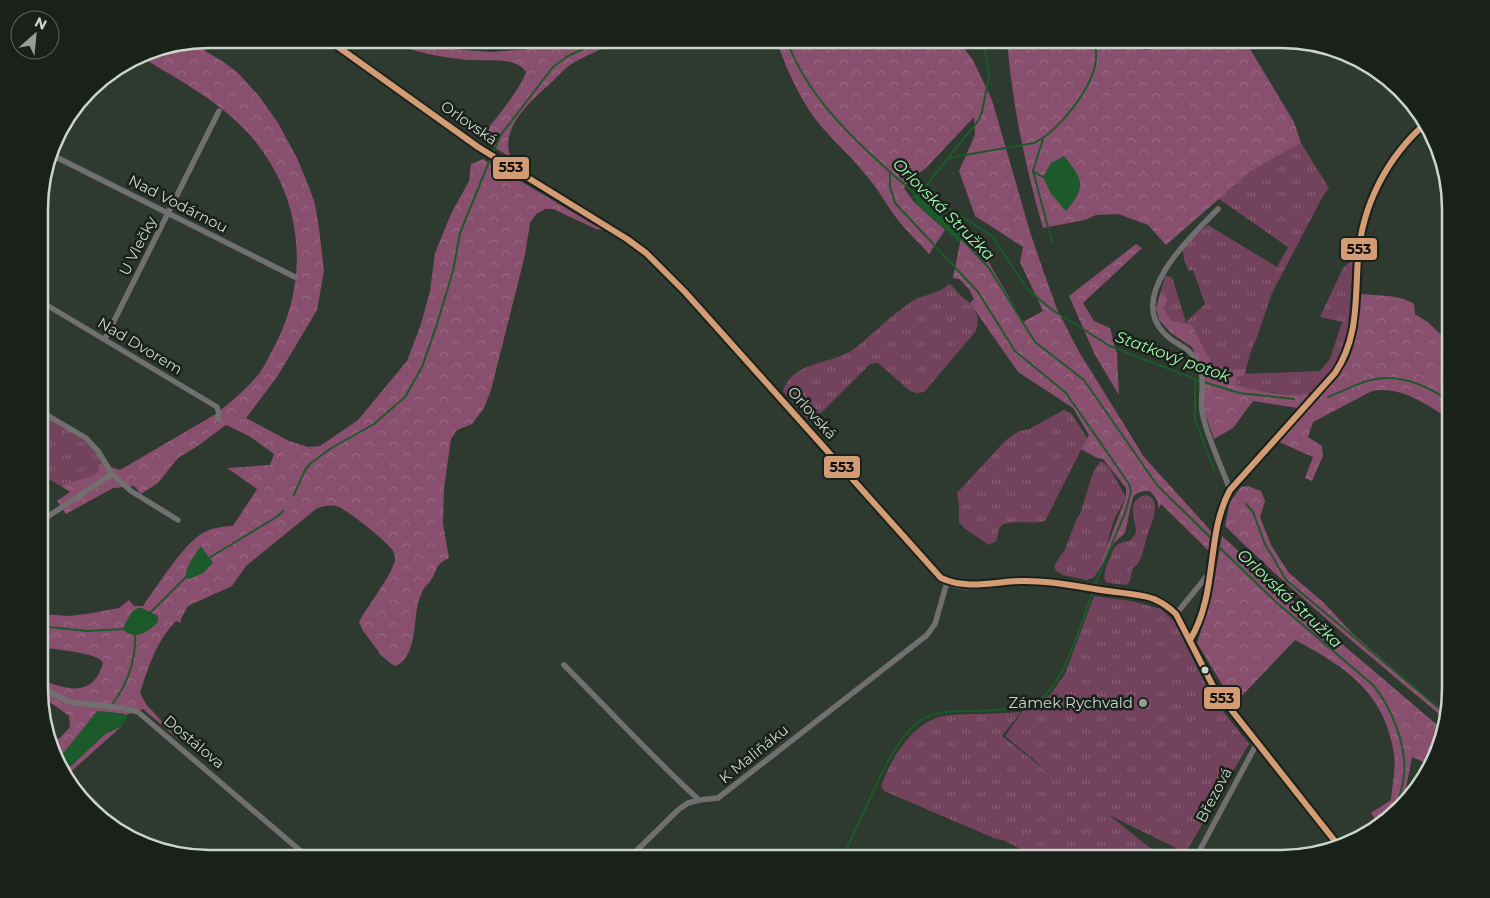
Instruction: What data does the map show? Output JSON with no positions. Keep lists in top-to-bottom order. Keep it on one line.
{"streets":{"main road":["Orlovská"],"street":["Nad Vodárnou","U Vlečky","Nad Dvorem","Dostálova","K Maliňáku","Březová"]},"crossings":[["Orlovská","K Maliňáku"],["Nad Vodárnou","U Vlečky"],["U Vlečky","Nad Dvorem"]],"water":["Orlovská Stružka","Statkový potok"],"places":["Zámek Rychvald"],"lines":["transit line 553"],"north":"top right"}
